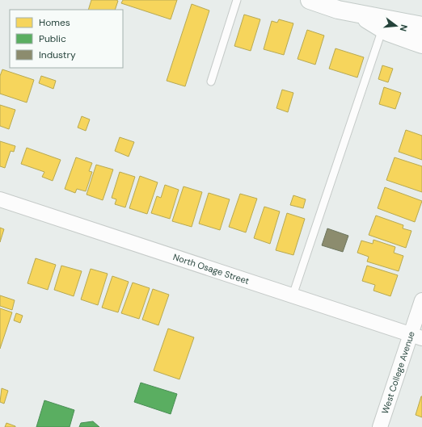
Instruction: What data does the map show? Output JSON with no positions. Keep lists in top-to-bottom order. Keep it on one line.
{"streets":{"street":["North Osage Street","West College Avenue"]},"crossings":[["North Osage Street","West College Avenue"]],"legend":["Homes","Public","Industry"],"north":"right"}
